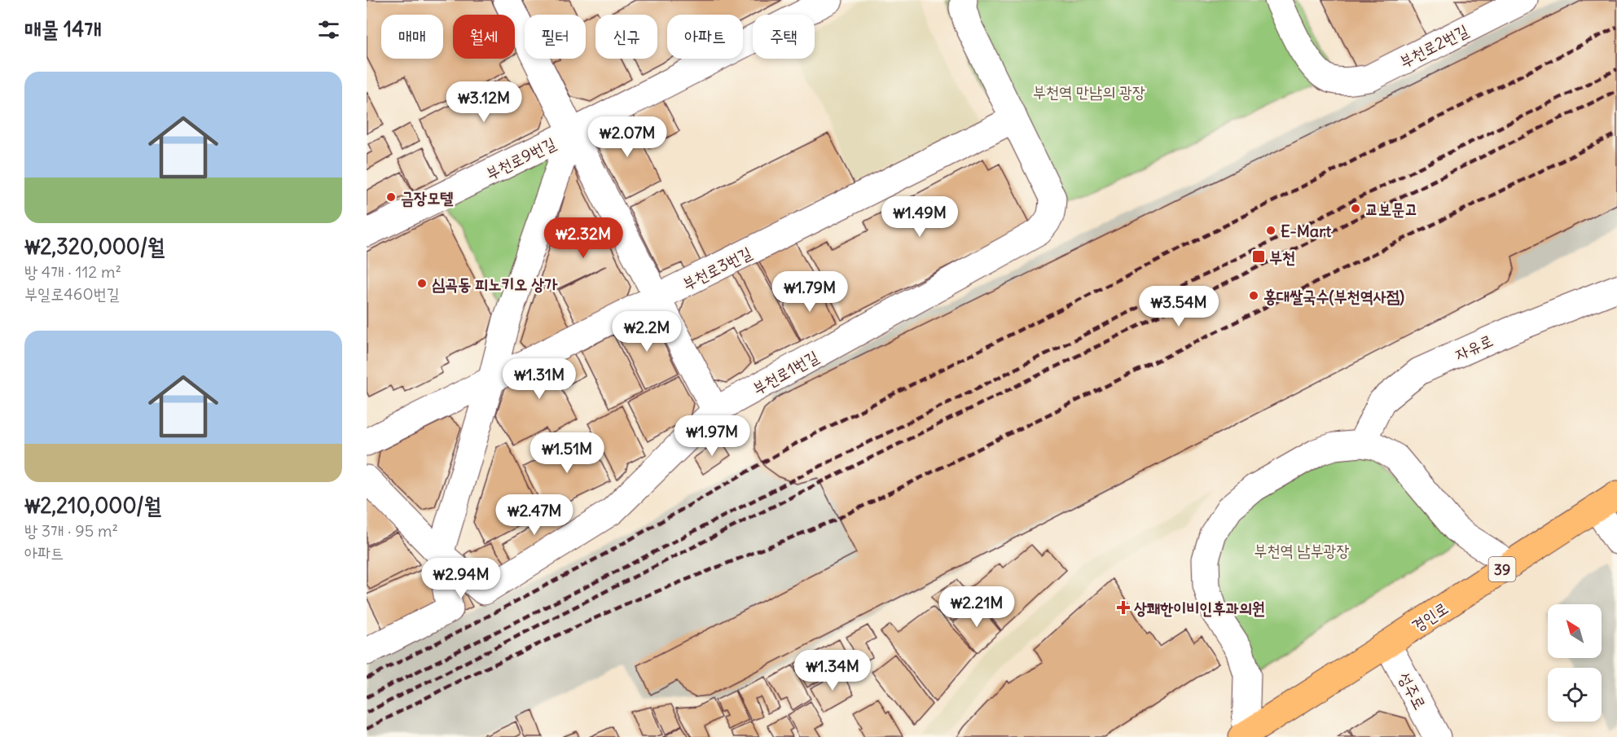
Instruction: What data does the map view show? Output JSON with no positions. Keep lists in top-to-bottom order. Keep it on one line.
{"streets":{"main road":["39","경인로"],"street":["부천로2번길","부천로9번길","부천로3번길","자유로","부천로1번길","성주로"]},"crossings":[["부천로3번길","부천로1번길"],["경인로","성주로"]],"parks":["부천역 만남의 광장","부천역 남부광장"],"places":{"other":["금장모텔","교보문고","E-Mart","심곡동 피노키오 상가","홍대쌀국수(부천역사점)"],"transit":["부천"],"health":["상쾌한이비인후과의원"]},"north":"top left","page":{"heading":"매물 14개","chip":["매매","월세","필터","신규","아파트","주택"],"list":[{"name":"₩2,320,000/월","note":"방 4개 · 112 m² · 부일로460번길"},{"name":"₩2,210,000/월","note":"방 3개 · 95 m² · 아파트"}],"price":["₩3.12M","₩2.07M","₩1.49M","₩2.32M","₩1.79M","₩3.54M","₩2.2M","₩1.31M","₩1.97M","₩1.51M","₩2.47M","₩2.94M","₩2.21M","₩1.34M"]}}
